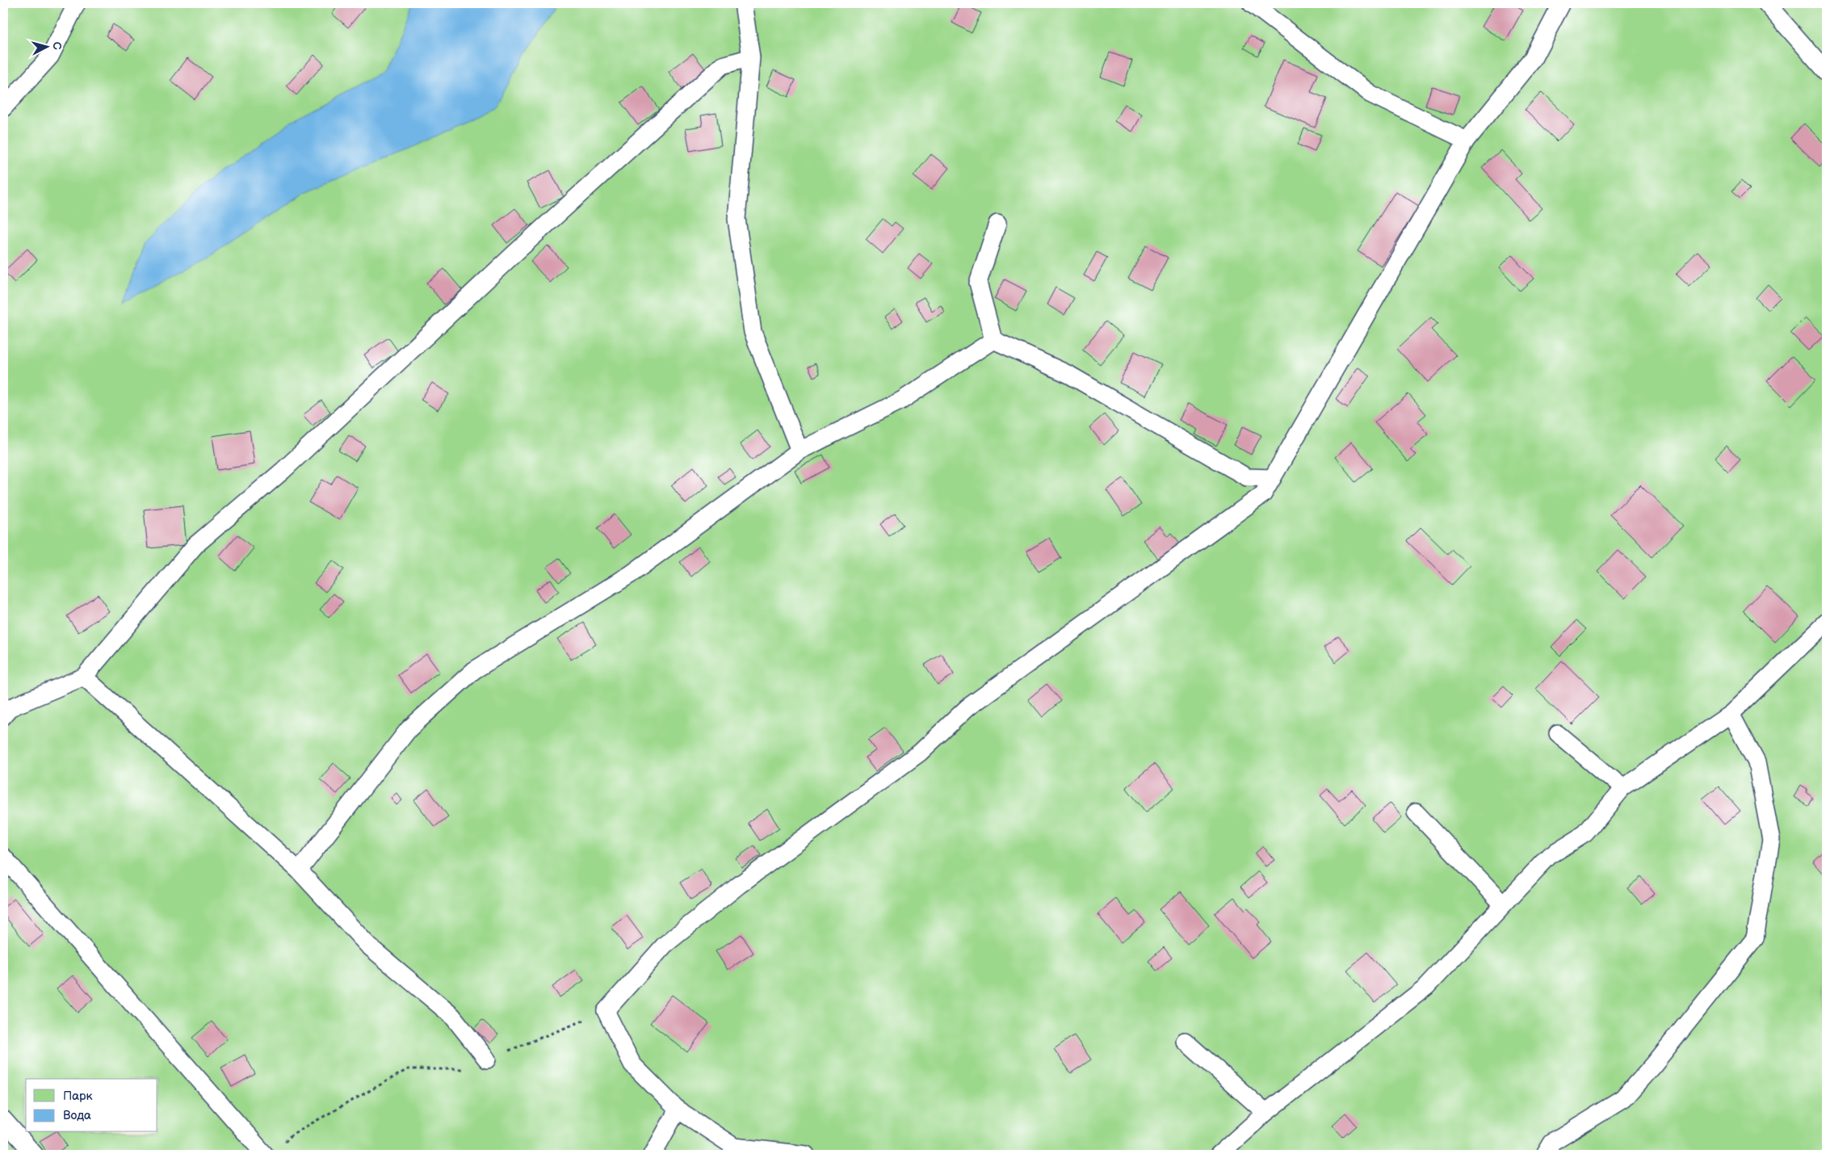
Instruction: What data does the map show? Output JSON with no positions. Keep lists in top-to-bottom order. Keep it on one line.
{"legend":["Парк","Вода"],"north":"right"}
